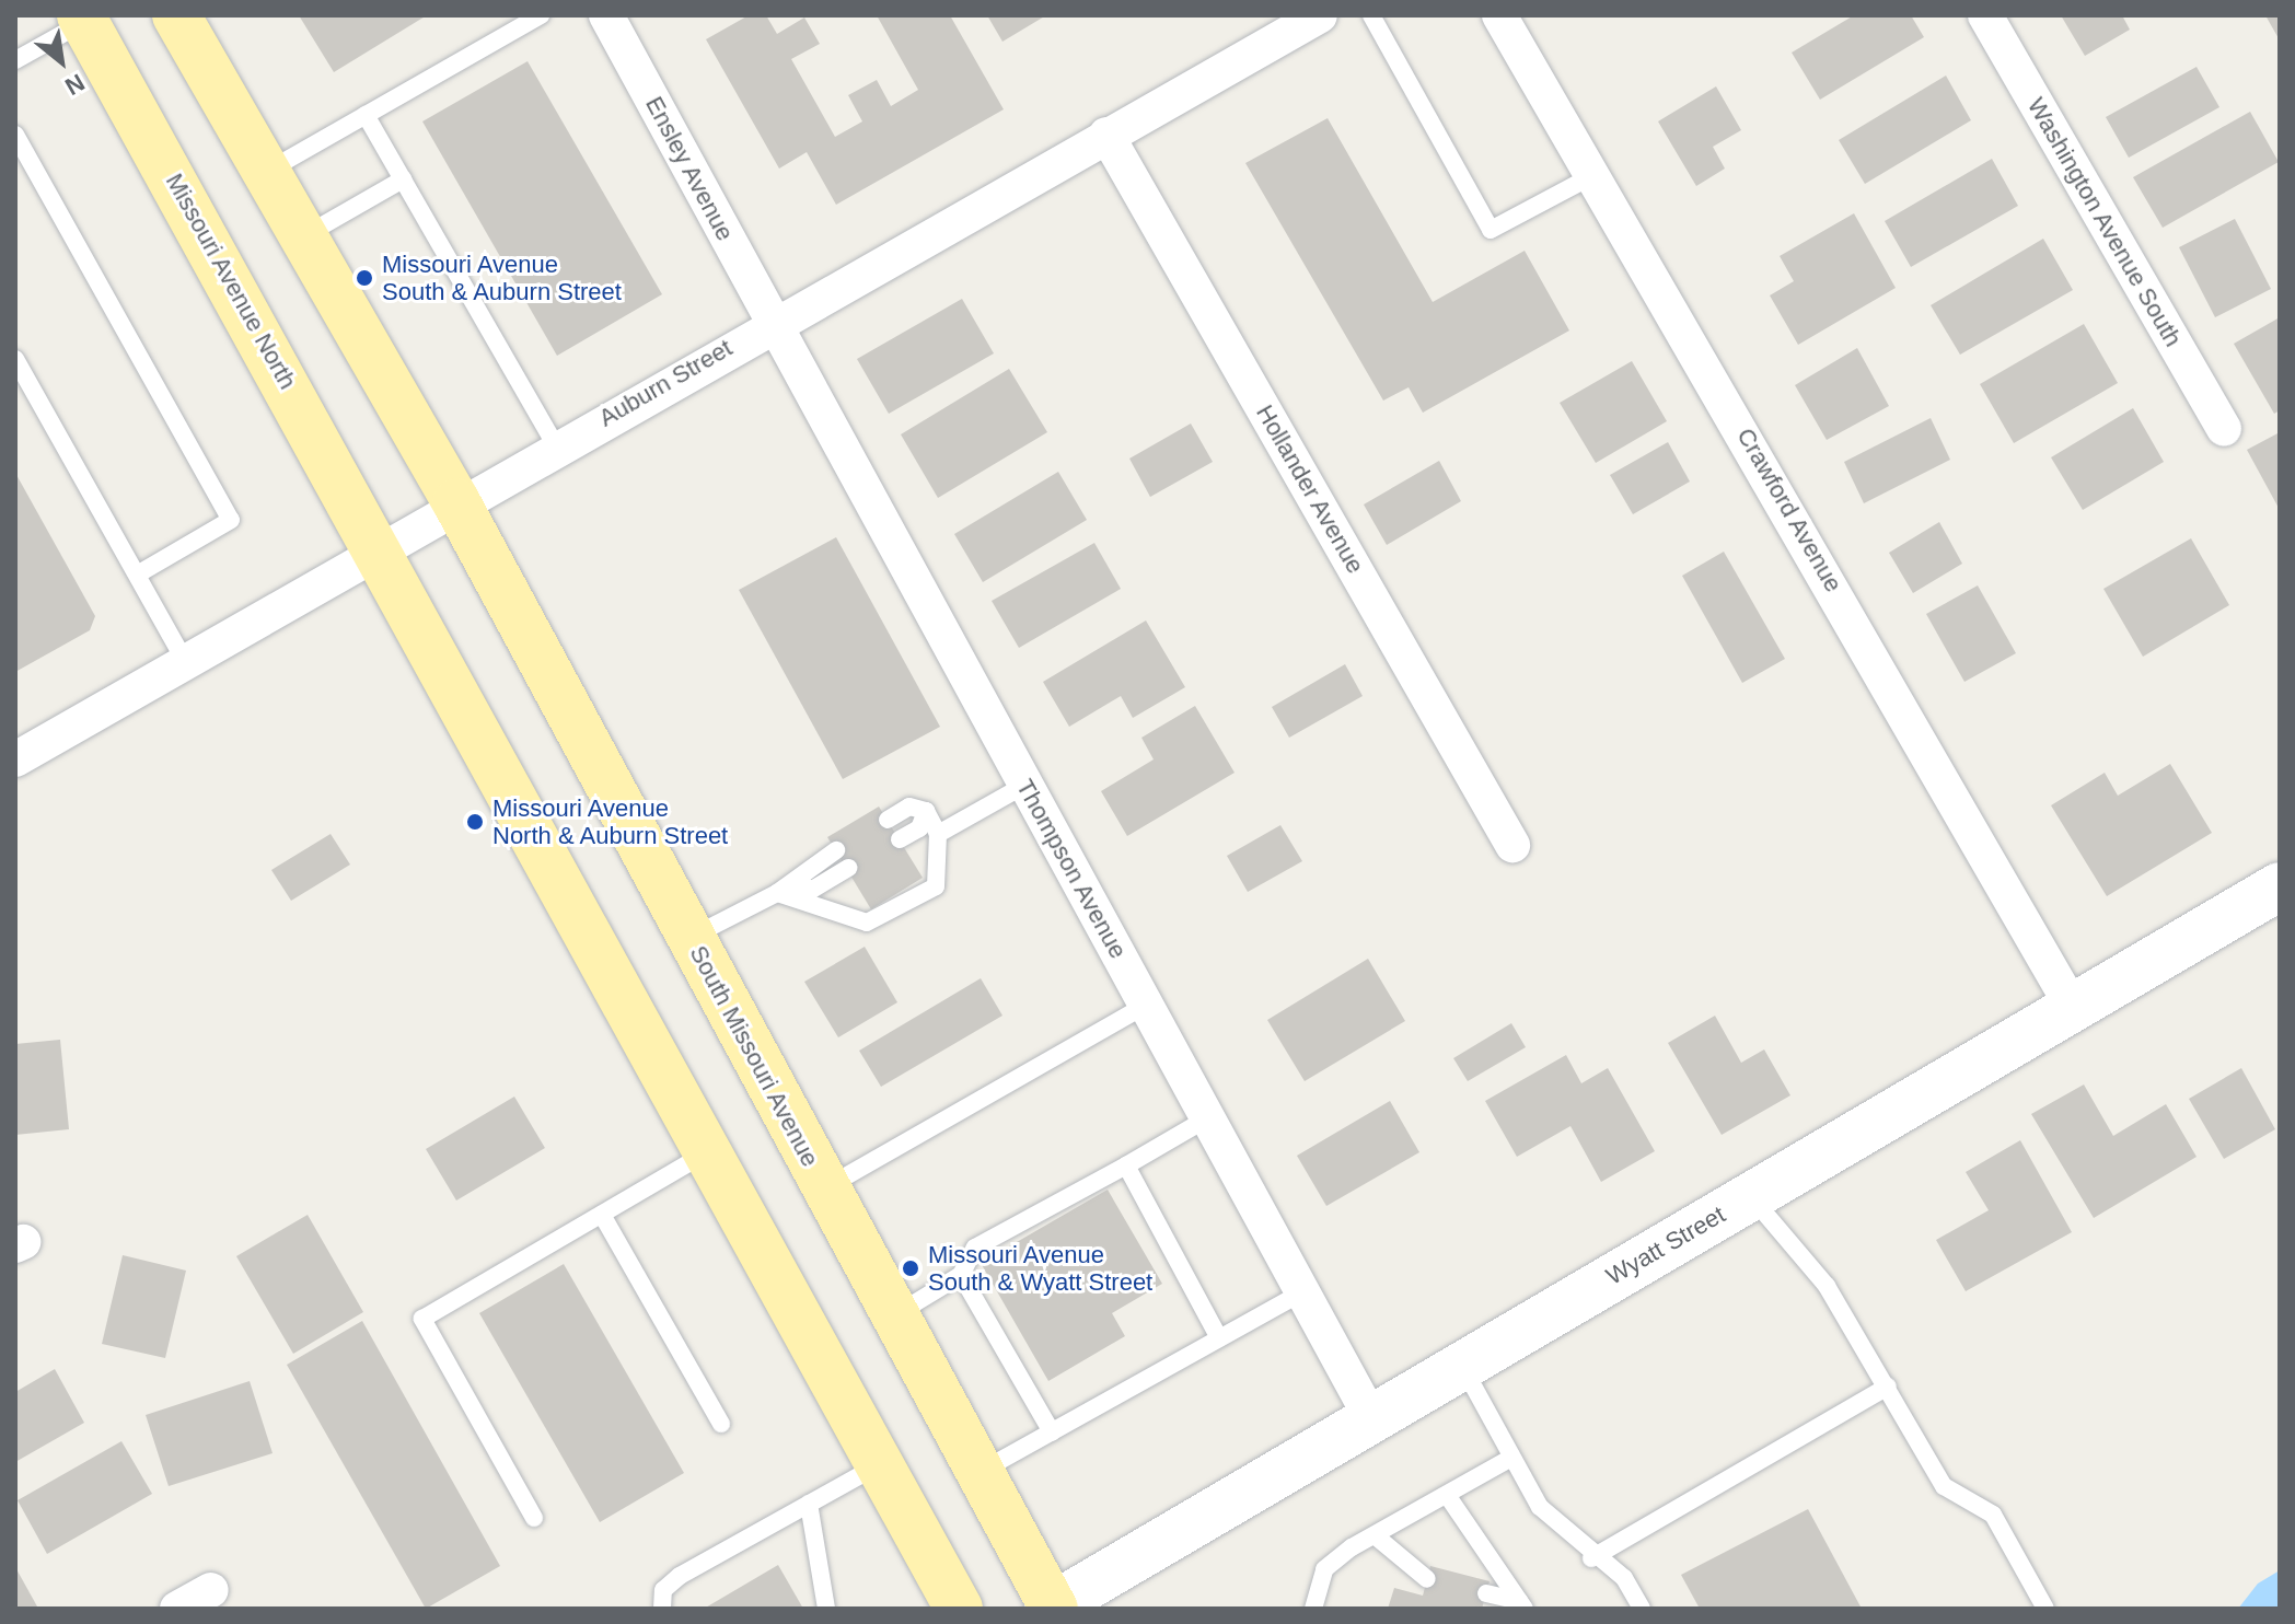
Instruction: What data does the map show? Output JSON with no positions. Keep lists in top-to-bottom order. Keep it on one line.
{"streets":{"main road":["Missouri Avenue North","South Missouri Avenue"],"street":["Ensley Avenue","Washington Avenue South","Auburn Street","Hollander Avenue","Crawford Avenue","Thompson Avenue","Wyatt Street"]},"crossings":[["Ensley Avenue","Auburn Street"],["Ensley Avenue","Thompson Avenue"],["Missouri Avenue North","Auburn Street"],["Auburn Street","Hollander Avenue"],["Auburn Street","Thompson Avenue"],["Auburn Street","South Missouri Avenue"],["Crawford Avenue","Wyatt Street"],["Thompson Avenue","Wyatt Street"],["South Missouri Avenue","Wyatt Street"]],"places":["Missouri Avenue South & Auburn Street","Missouri Avenue North & Auburn Street","Missouri Avenue South & Wyatt Street"],"north":"bottom right"}
